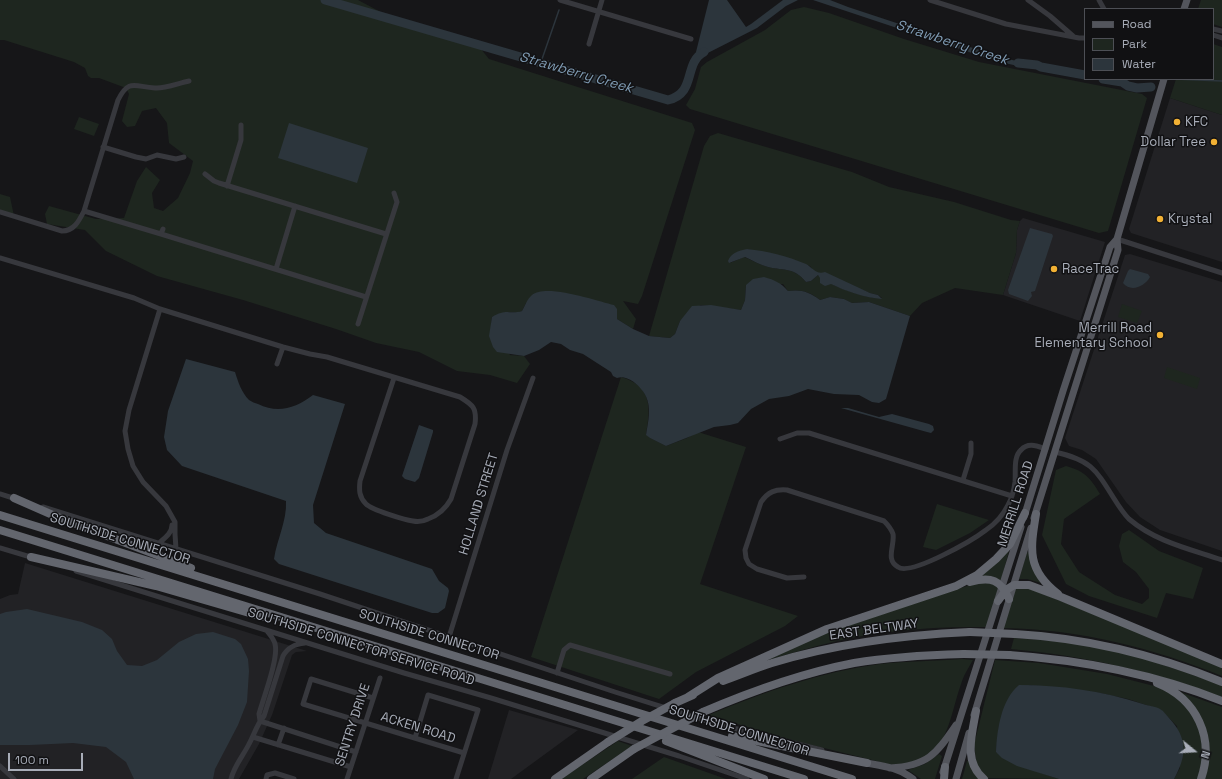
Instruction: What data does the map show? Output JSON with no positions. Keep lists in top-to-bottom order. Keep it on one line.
{"streets":{"highway":["SOUTHSIDE CONNECTOR","EAST BELTWAY"],"main road":["MERRILL ROAD"],"street":["HOLLAND STREET","SOUTHSIDE CONNECTOR SERVICE ROAD","SENTRY DRIVE","ACKEN ROAD"]},"crossings":[["HOLLAND STREET","SOUTHSIDE CONNECTOR"],["SENTRY DRIVE","ACKEN ROAD"]],"water":["Strawberry Creek"],"places":["KFC","Dollar Tree","Krystal","RaceTrac","Merrill Road Elementary School"],"legend":["Road","Park","Water"],"scale_bar":"100 m","north":"right"}
